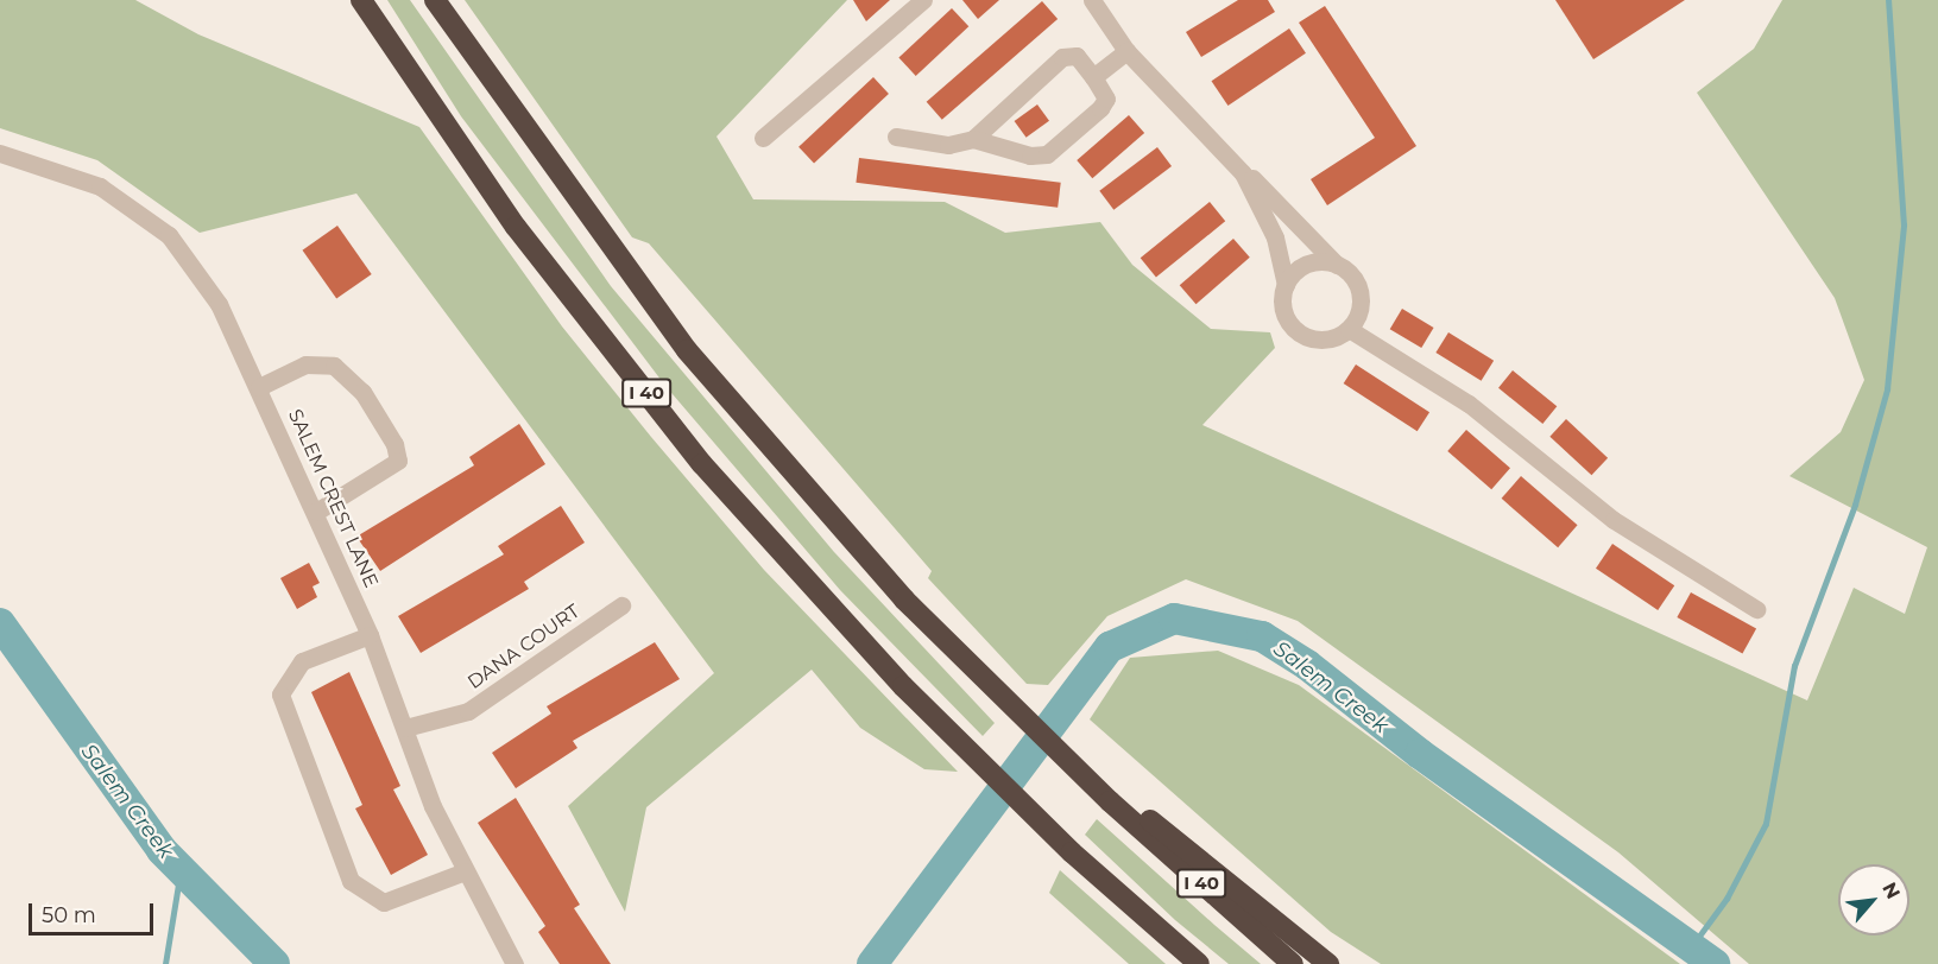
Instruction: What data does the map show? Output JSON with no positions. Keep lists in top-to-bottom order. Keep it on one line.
{"streets":{"highway":["I 40"],"street":["SALEM CREST LANE","DANA COURT"]},"crossings":[["SALEM CREST LANE","DANA COURT"]],"water":["Salem Creek"],"scale_bar":"50 m","north":"top right"}
